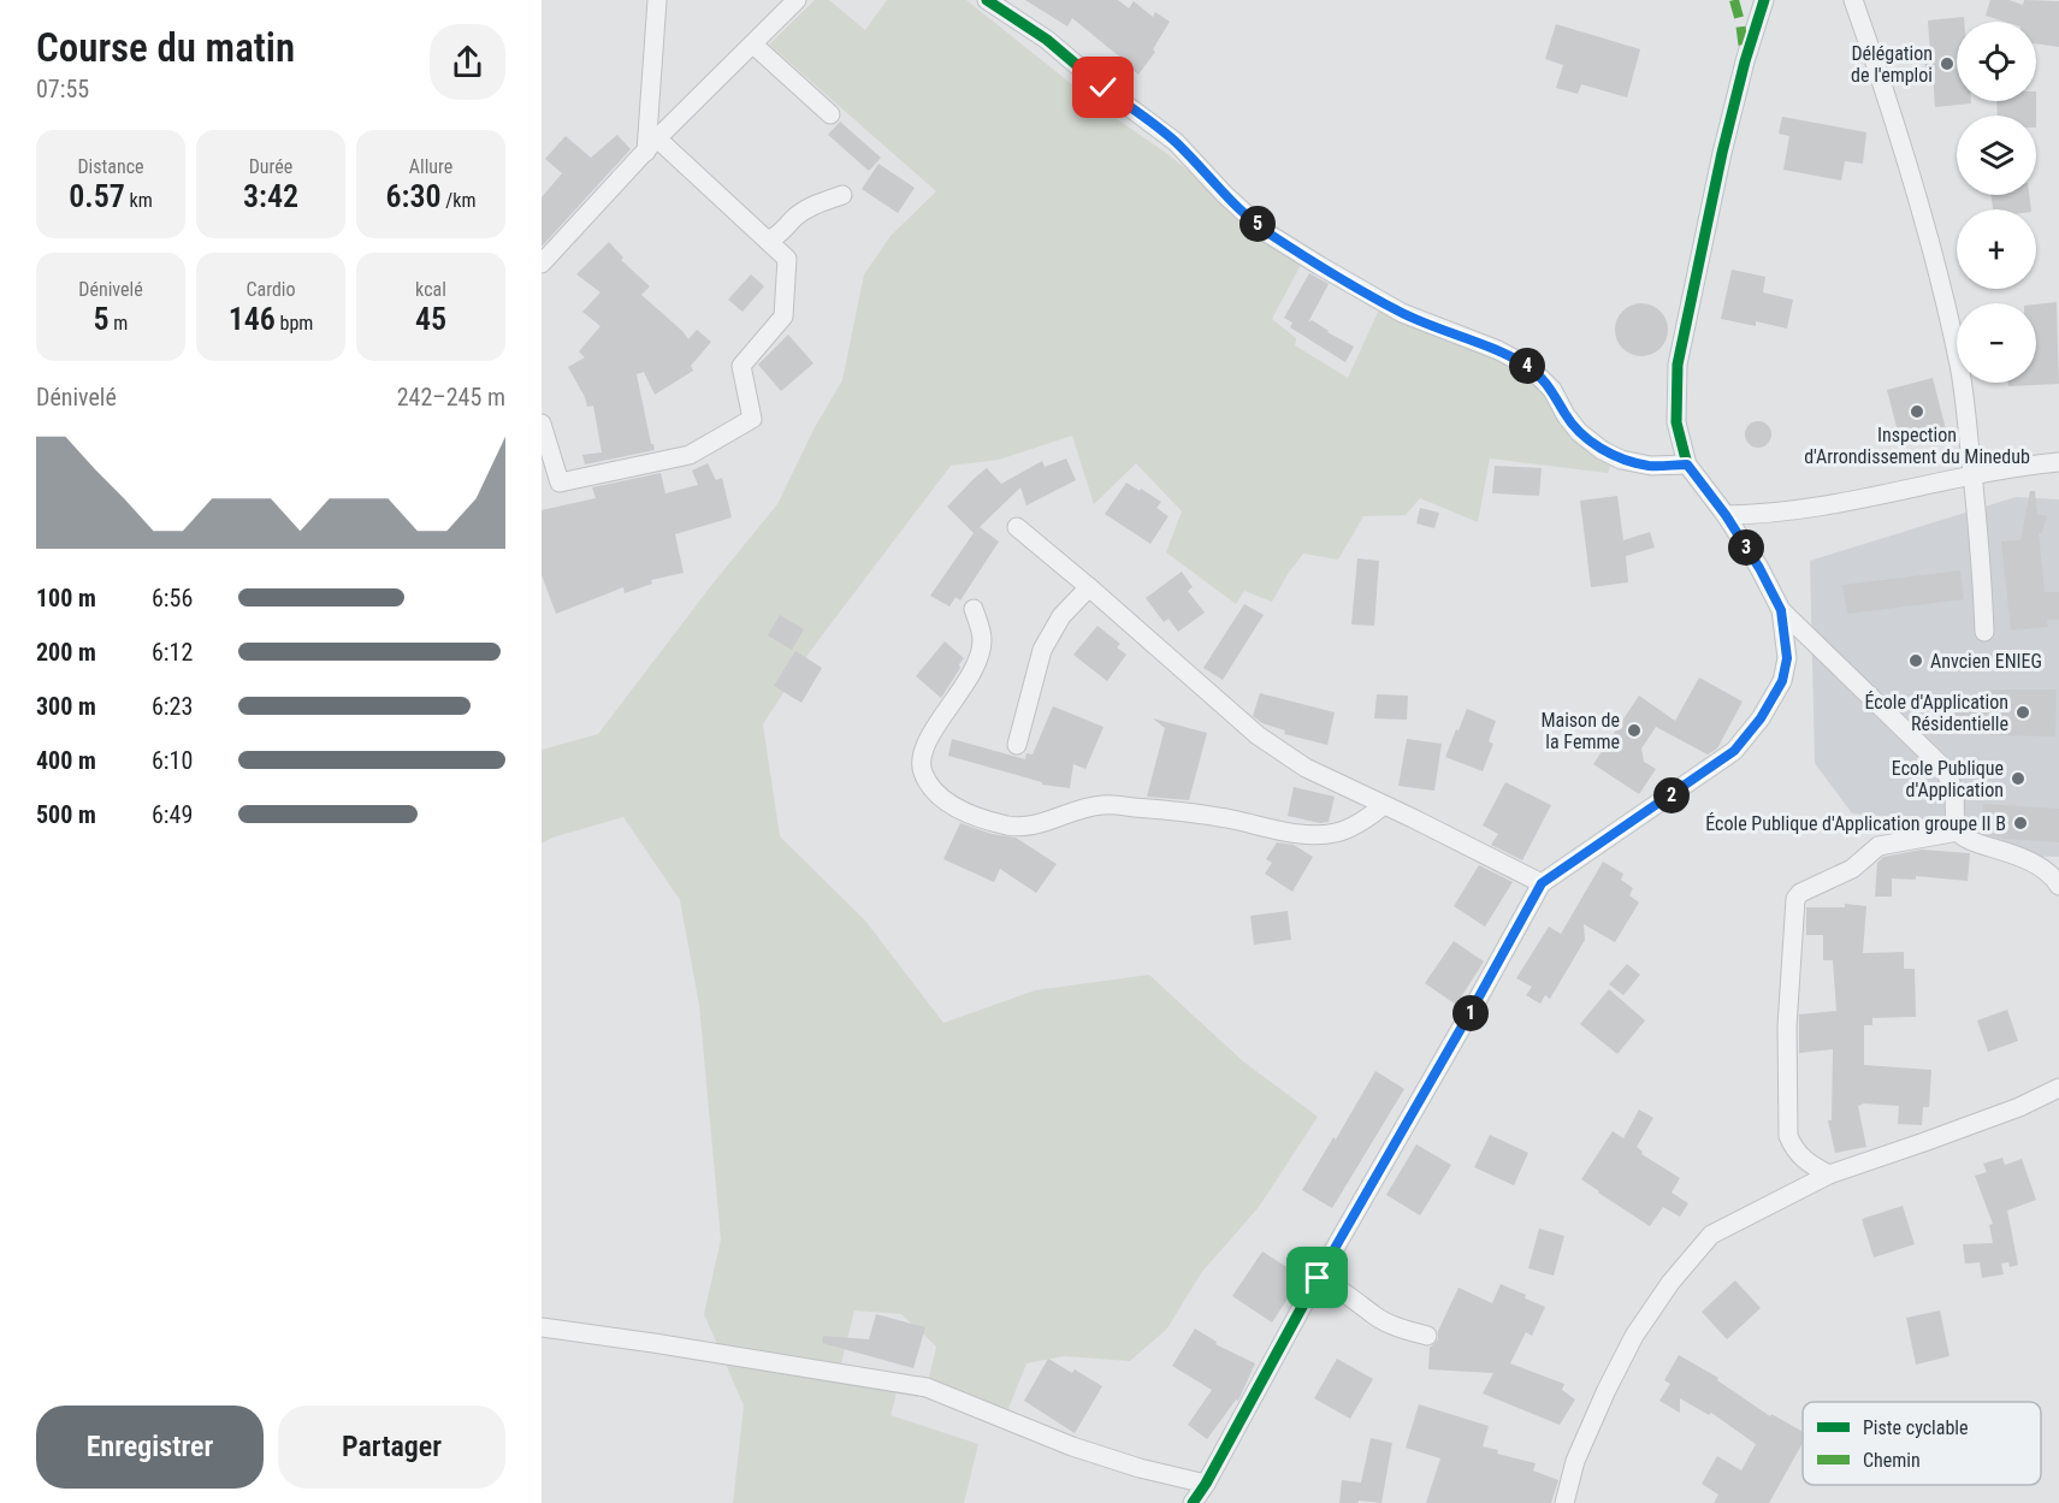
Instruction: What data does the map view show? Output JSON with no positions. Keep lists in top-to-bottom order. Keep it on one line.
{"places":["Délégation de l'emploi","Inspection d'Arrondissement du Minedub","Anvcien ENIEG","École d'Application Résidentielle","Maison de la Femme","Ecole Publique d'Application","École Publique d'Application groupe II B"],"legend":["Piste cyclable","Chemin"],"page":{"heading":["Course du matin","07:55"],"map_buttons":["+","−"],"stats":[["Distance","0.57 km"],["Durée","3:42"],["Allure","6:30 /km"],["Dénivelé","5 m"],["Cardio","146 bpm"],["kcal","45"]],"pins":["5","4","3","2","1"],"chart":["Dénivelé","242–245 m"],"list":[{"name":"100 m","note":"6:56"},{"name":"200 m","note":"6:12"},{"name":"300 m","note":"6:23"},{"name":"400 m","note":"6:10"},{"name":"500 m","note":"6:49"}],"buttons":["Enregistrer","Partager"]}}
